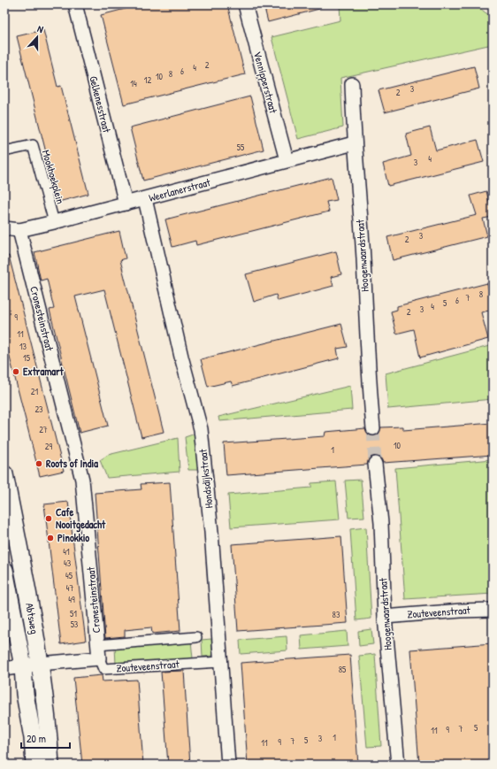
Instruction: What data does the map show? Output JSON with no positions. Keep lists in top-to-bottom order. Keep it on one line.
{"streets":{"street":["Vennipperstraat","Gelkenesstraat","Mookhoekplein","Weerlanerstraat","Hoogenwaardstraat","Cronesteinstraat","Hondsdijkstraat","Zouteveenstraat","Abtsweg"]},"crossings":[["Vennipperstraat","Weerlanerstraat"],["Gelkenesstraat","Weerlanerstraat"],["Mookhoekplein","Weerlanerstraat"],["Weerlanerstraat","Hoogenwaardstraat"],["Weerlanerstraat","Cronesteinstraat"],["Weerlanerstraat","Hondsdijkstraat"],["Hoogenwaardstraat","Zouteveenstraat"],["Cronesteinstraat","Zouteveenstraat"],["Hondsdijkstraat","Zouteveenstraat"]],"places":["Extramart","Roots of India","Cafe Nooitgedacht","Pinokkio"],"house_numbers":["2","4","6","8","10","12","14","3","2","55","4","3","3","2","8","7","6","5","4","3","2","9","11","13","15","21","23","27","10","29","1","41","43","45","47","49","51","83","53","85","5","7","9","11","1","3","5","7","9","11"],"scale_bar":"20 m","north":"top"}
